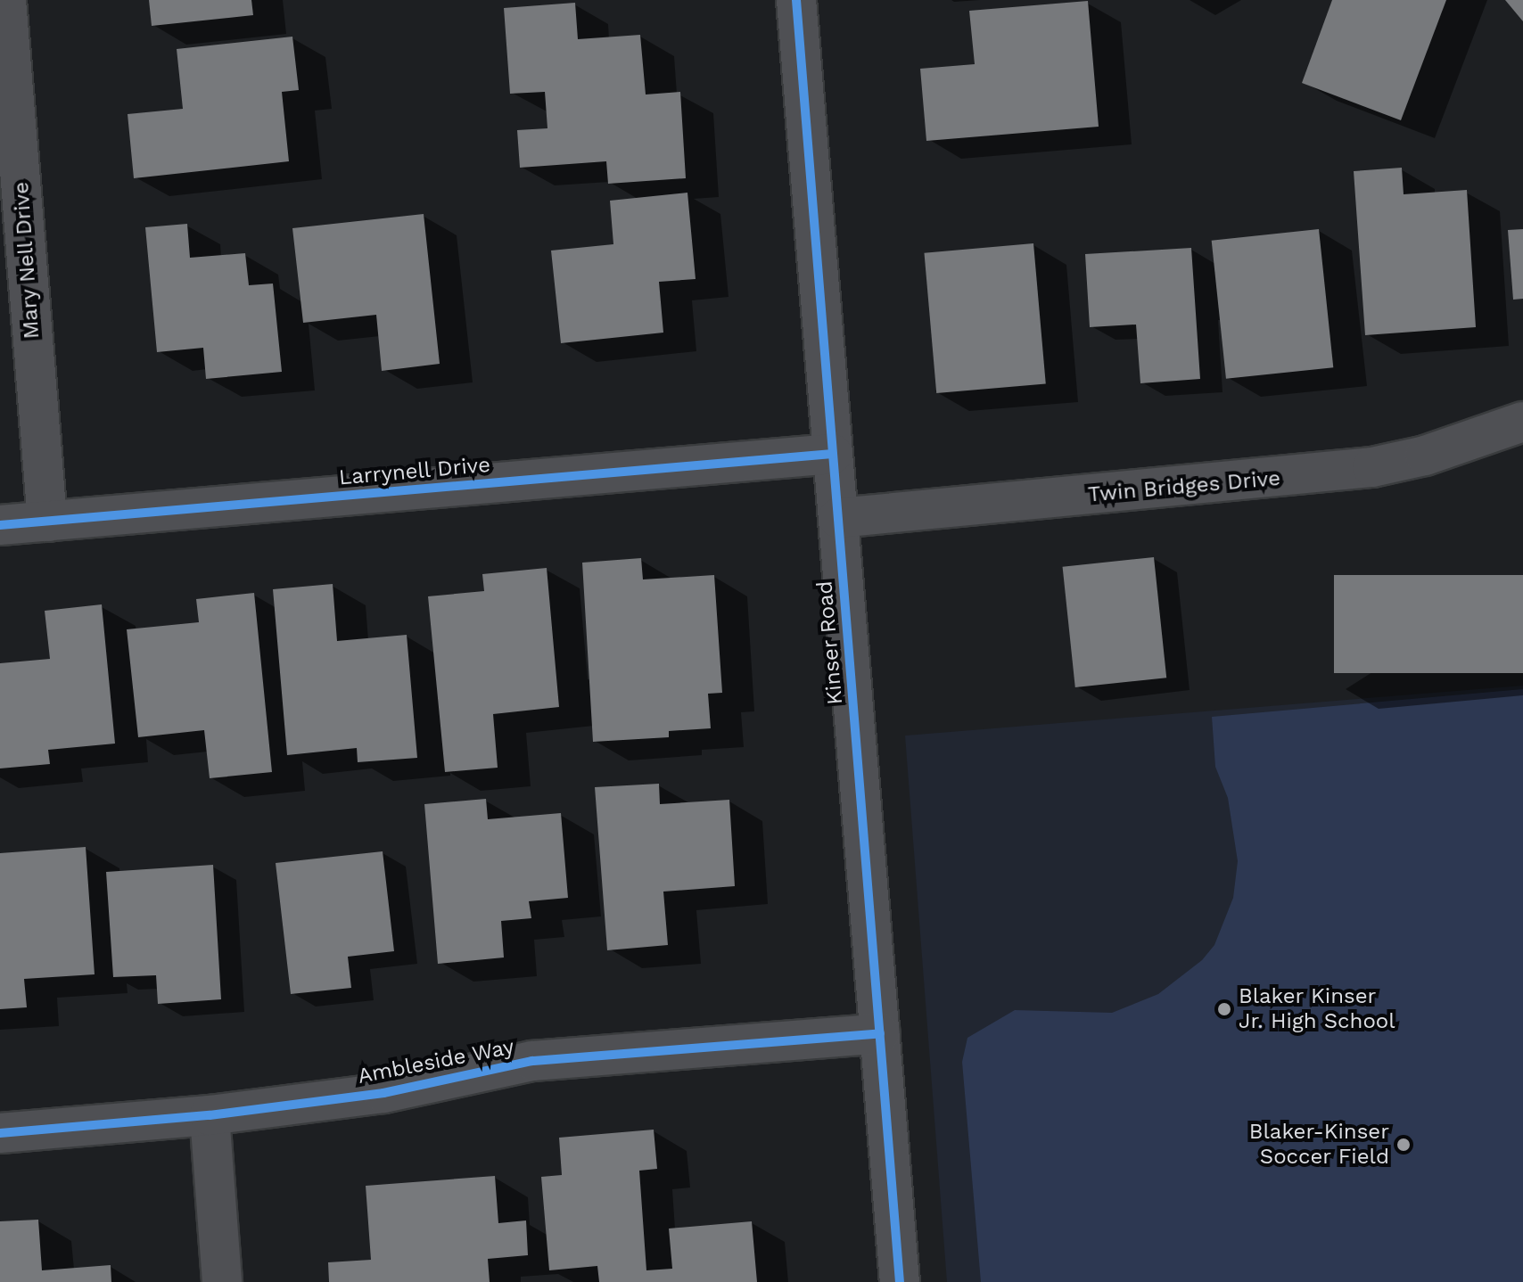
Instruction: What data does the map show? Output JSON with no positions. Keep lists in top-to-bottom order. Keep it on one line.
{"streets":{"street":["Mary Nell Drive","Larrynell Drive","Twin Bridges Drive","Kinser Road","Ambleside Way"]},"crossings":[["Mary Nell Drive","Larrynell Drive"],["Larrynell Drive","Kinser Road"],["Twin Bridges Drive","Kinser Road"],["Kinser Road","Ambleside Way"]],"places":["Blaker Kinser Jr. High School","Blaker-Kinser Soccer Field"]}
